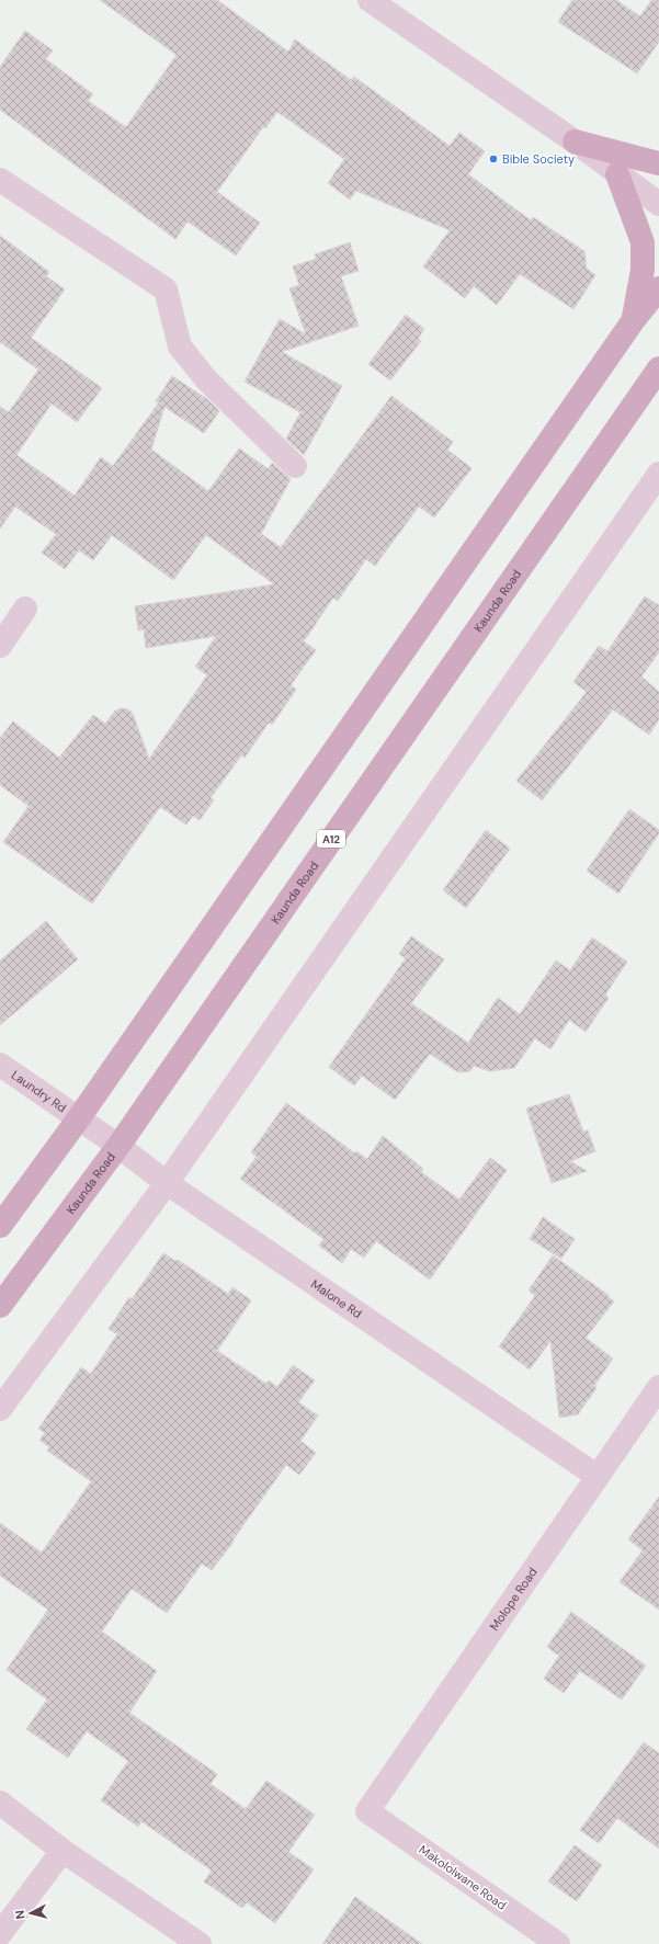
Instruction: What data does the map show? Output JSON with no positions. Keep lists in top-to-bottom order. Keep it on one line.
{"streets":{"main road":["Kaunda Road","A12"],"street":["Laundry Rd","Malone Rd","Molope Road","Makololwane Road"]},"crossings":[["Kaunda Road","Malone Rd"],["Laundry Rd","Malone Rd"],["Malone Rd","Molope Road"],["Molope Road","Makololwane Road"]],"places":["Bible Society"],"north":"left"}
